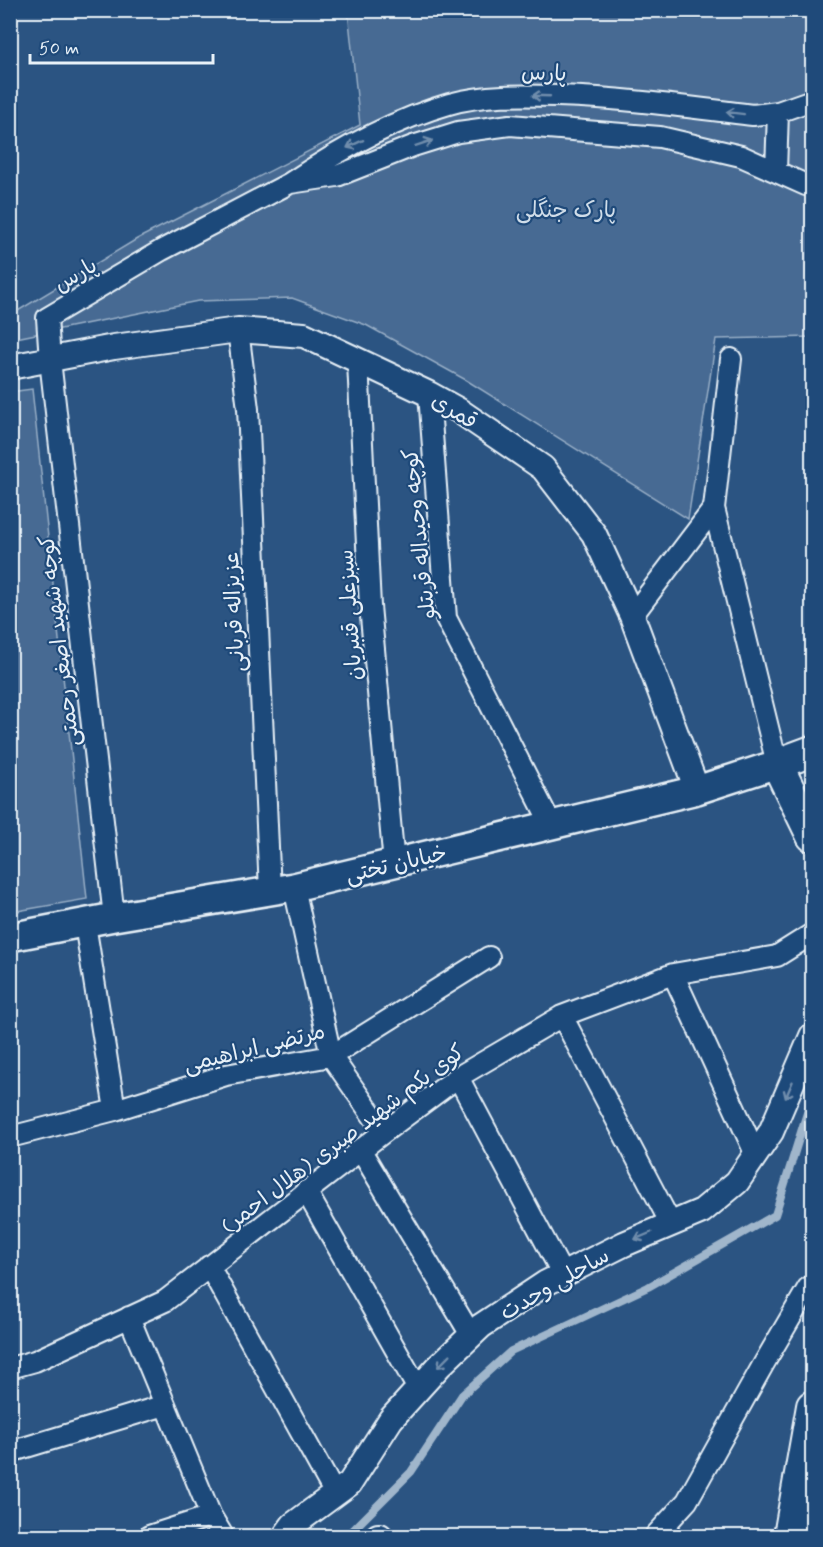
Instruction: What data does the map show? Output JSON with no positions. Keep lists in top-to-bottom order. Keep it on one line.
{"streets":{"main road":["خیابان تختی"],"street":["پارس","قمری","کوچه وحیداله قربتلو","عزیزاله قربانی","سبزعلی قنبریان","کوچه شهید اصغر رحمتی","مرتضی ابراهیمی","کوی یکم شهید صبری (هلال احمر)","ساحلی وحدت"]},"crossings":[["پارس","قمری"],["پارس","کوچه شهید اصغر رحمتی"],["قمری","کوچه وحیداله قربتلو"],["قمری","عزیزاله قربانی"],["قمری","سبزعلی قنبریان"],["قمری","کوچه شهید اصغر رحمتی"],["قمری","خیابان تختی"],["کوچه وحیداله قربتلو","خیابان تختی"],["عزیزاله قربانی","خیابان تختی"],["عزیزاله قربانی","مرتضی ابراهیمی"],["سبزعلی قنبریان","خیابان تختی"],["کوچه شهید اصغر رحمتی","خیابان تختی"]],"one_way":["ساحلی وحدت"],"parks":["پارک جنگلی"],"scale_bar":"50 m"}
